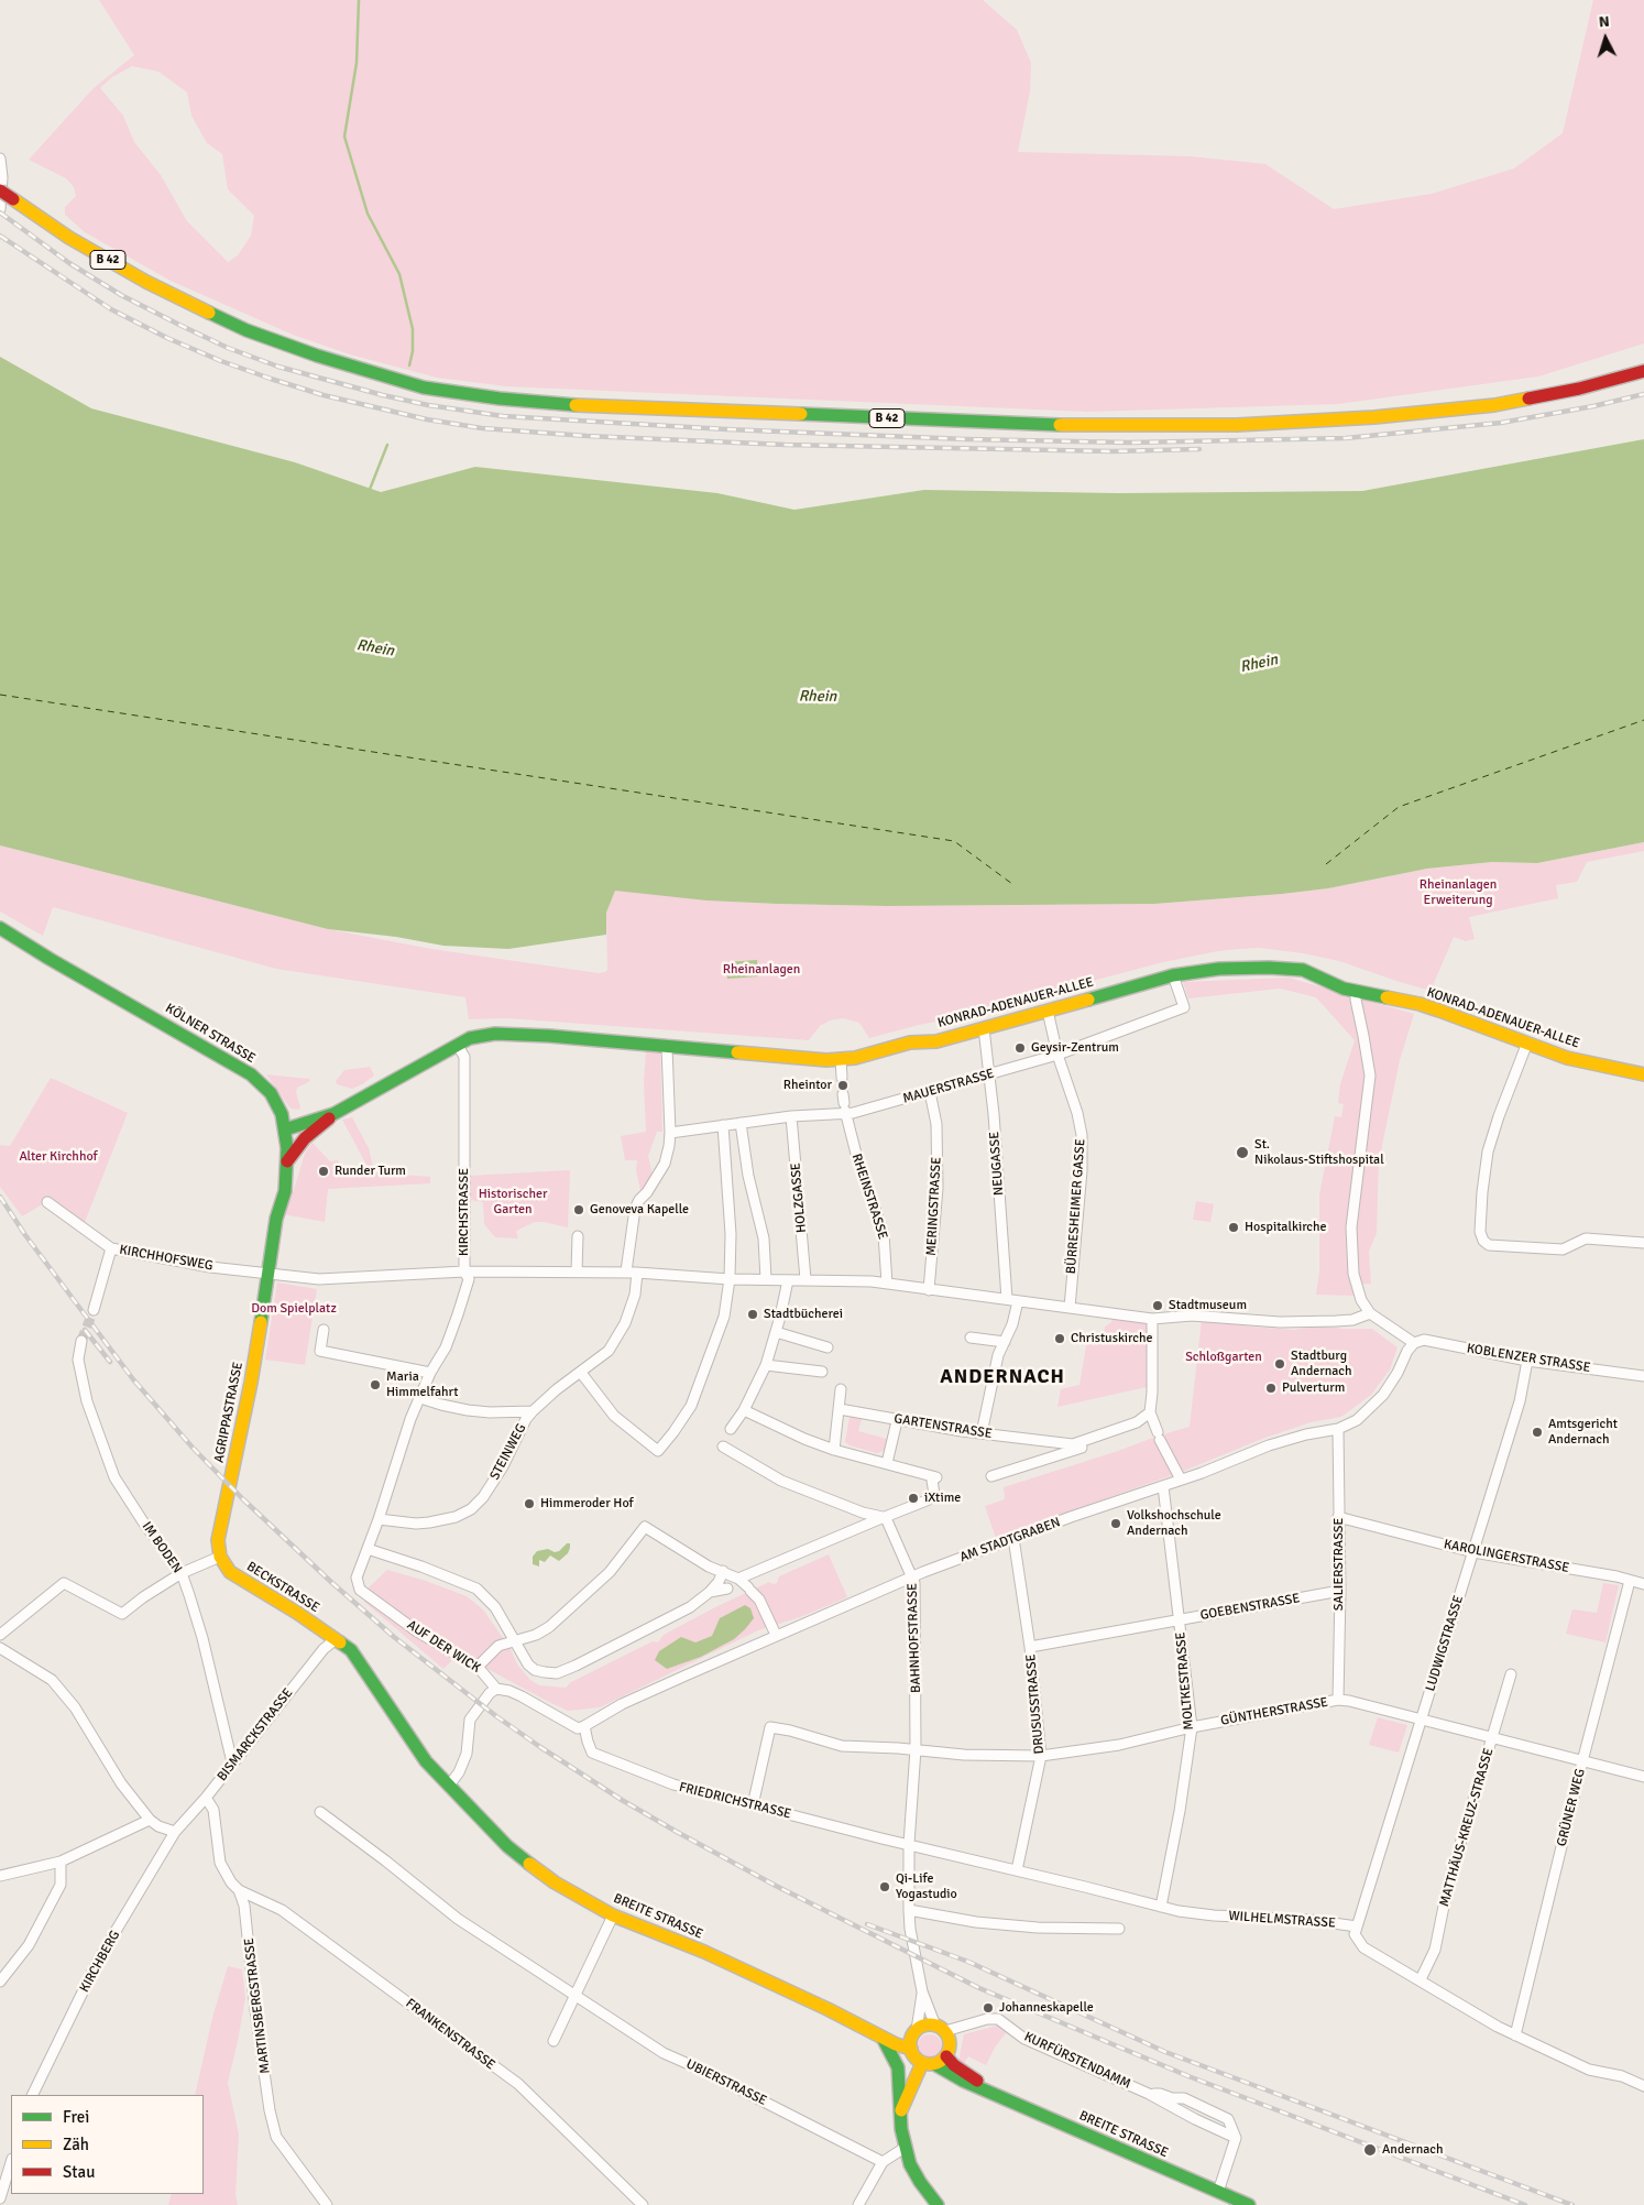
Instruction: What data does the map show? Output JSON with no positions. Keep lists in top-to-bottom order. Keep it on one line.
{"streets":{"street":["B 42","KONRAD-ADENAUER-ALLEE","KÖLNER STRASSE","MAUERSTRASSE","NEUGASSE","RHEINSTRASSE","HOLZGASSE","MERINGSTRASSE","BÜRRESHEIMER GASSE","KIRCHSTRASSE","KIRCHHOFSWEG","KOBLENZER STRASSE","AGRIPPASTRASSE","GARTENSTRASSE","STEINWEG","AM STADTGRABEN","IM BODEN","KAROLINGERSTRASSE","SALIERSTRASSE","BECKSTRASSE","GOEBENSTRASSE","BAHNHOFSTRASSE","LUDWIGSTRASSE","AUF DER WICK","MOLTKESTRASSE","DRUSUSSTRASSE","GÜNTHERSTRASSE","BISMARCKSTRASSE","FRIEDRICHSTRASSE","GRÜNER WEG","MATTHÄUS-KREUZ-STRASSE","BREITE STRASSE","WILHELMSTRASSE","KIRCHBERG","MARTINSBERGSTRASSE","FRANKENSTRASSE","KURFÜRSTENDAMM","UBIERSTRASSE"]},"crossings":[["KONRAD-ADENAUER-ALLEE","MAUERSTRASSE"],["KONRAD-ADENAUER-ALLEE","NEUGASSE"],["KONRAD-ADENAUER-ALLEE","BÜRRESHEIMER GASSE"],["KONRAD-ADENAUER-ALLEE","KIRCHSTRASSE"],["KÖLNER STRASSE","KIRCHHOFSWEG"],["KÖLNER STRASSE","AGRIPPASTRASSE"],["MAUERSTRASSE","NEUGASSE"],["MAUERSTRASSE","RHEINSTRASSE"],["MAUERSTRASSE","HOLZGASSE"],["MAUERSTRASSE","MERINGSTRASSE"],["MAUERSTRASSE","BÜRRESHEIMER GASSE"],["NEUGASSE","KIRCHHOFSWEG"],["RHEINSTRASSE","KIRCHHOFSWEG"],["HOLZGASSE","KIRCHHOFSWEG"],["MERINGSTRASSE","KIRCHHOFSWEG"],["BÜRRESHEIMER GASSE","KIRCHHOFSWEG"],["KIRCHSTRASSE","KIRCHHOFSWEG"],["KIRCHSTRASSE","STEINWEG"],["KIRCHSTRASSE","AUF DER WICK"],["KIRCHHOFSWEG","AGRIPPASTRASSE"],["KIRCHHOFSWEG","STEINWEG"],["KOBLENZER STRASSE","AM STADTGRABEN"],["KOBLENZER STRASSE","LUDWIGSTRASSE"],["AGRIPPASTRASSE","BECKSTRASSE"],["AM STADTGRABEN","SALIERSTRASSE"],["AM STADTGRABEN","BAHNHOFSTRASSE"],["AM STADTGRABEN","MOLTKESTRASSE"],["AM STADTGRABEN","DRUSUSSTRASSE"],["AM STADTGRABEN","FRIEDRICHSTRASSE"],["IM BODEN","BISMARCKSTRASSE"],["KAROLINGERSTRASSE","SALIERSTRASSE"],["KAROLINGERSTRASSE","LUDWIGSTRASSE"],["KAROLINGERSTRASSE","GRÜNER WEG"],["SALIERSTRASSE","GOEBENSTRASSE"],["SALIERSTRASSE","GÜNTHERSTRASSE"],["BECKSTRASSE","BISMARCKSTRASSE"],["BECKSTRASSE","BREITE STRASSE"],["GOEBENSTRASSE","MOLTKESTRASSE"],["GOEBENSTRASSE","DRUSUSSTRASSE"],["BAHNHOFSTRASSE","GÜNTHERSTRASSE"],["BAHNHOFSTRASSE","FRIEDRICHSTRASSE"],["BAHNHOFSTRASSE","BREITE STRASSE"],["BAHNHOFSTRASSE","WILHELMSTRASSE"],["BAHNHOFSTRASSE","KURFÜRSTENDAMM"],["LUDWIGSTRASSE","GÜNTHERSTRASSE"],["LUDWIGSTRASSE","WILHELMSTRASSE"],["MOLTKESTRASSE","GÜNTHERSTRASSE"],["MOLTKESTRASSE","WILHELMSTRASSE"],["DRUSUSSTRASSE","GÜNTHERSTRASSE"],["DRUSUSSTRASSE","WILHELMSTRASSE"],["GÜNTHERSTRASSE","FRIEDRICHSTRASSE"],["GÜNTHERSTRASSE","GRÜNER WEG"],["GÜNTHERSTRASSE","MATTHÄUS-KREUZ-STRASSE"],["BISMARCKSTRASSE","BREITE STRASSE"],["BISMARCKSTRASSE","KIRCHBERG"],["BISMARCKSTRASSE","MARTINSBERGSTRASSE"],["FRIEDRICHSTRASSE","WILHELMSTRASSE"],["GRÜNER WEG","WILHELMSTRASSE"],["MATTHÄUS-KREUZ-STRASSE","WILHELMSTRASSE"],["MARTINSBERGSTRASSE","FRANKENSTRASSE"]],"districts":["ANDERNACH"],"water":["Rhein"],"parks":["Rheinanlagen Erweiterung","Rheinanlagen","Alter Kirchhof","Historischer Garten","Dom Spielplatz","Schloßgarten"],"places":["Geysir-Zentrum","Rheintor","St. Nikolaus-Stiftshospital","Runder Turm","Genoveva Kapelle","Hospitalkirche","Stadtmuseum","Stadtbücherei","Christuskirche","Stadtburg Andernach","Maria Himmelfahrt","Pulverturm","Amtsgericht Andernach","iXtime","Himmeroder Hof","Volkshochschule Andernach","Qi-Life Yogastudio","Johanneskapelle","Andernach"],"legend":["Frei","Zäh","Stau"],"north":"top"}
